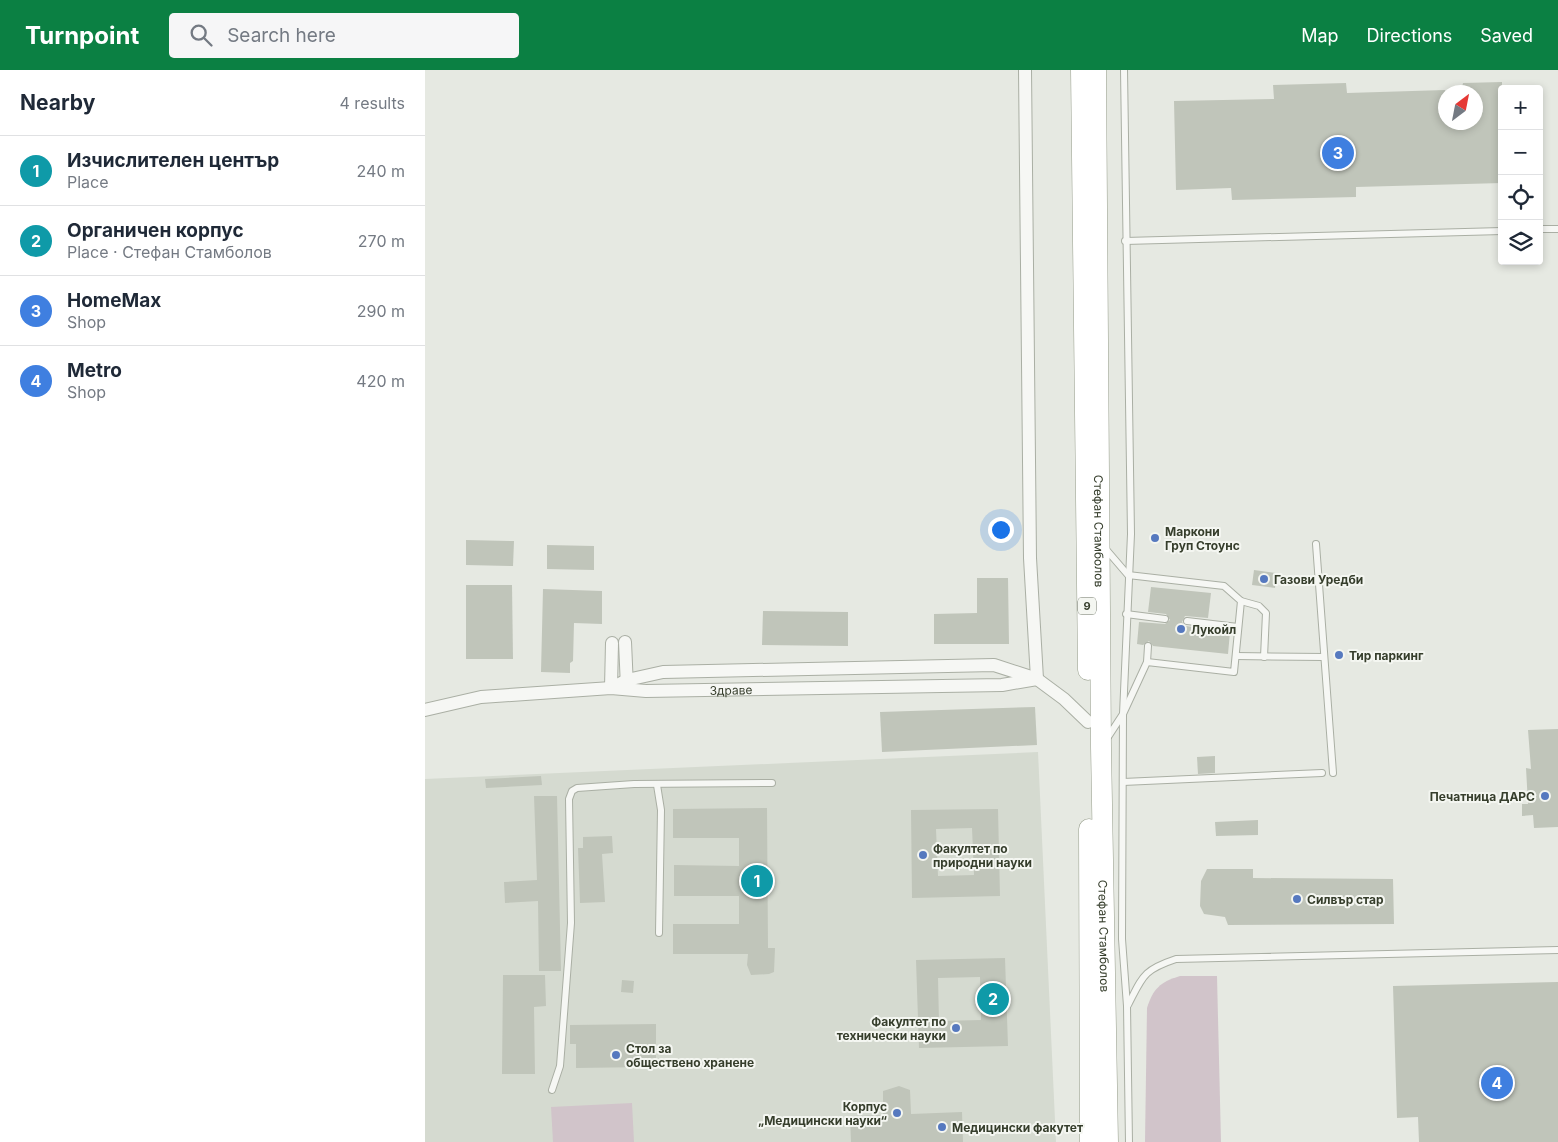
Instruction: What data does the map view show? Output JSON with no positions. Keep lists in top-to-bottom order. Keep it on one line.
{"streets":{"highway":["Стефан Стамболов","9"],"street":["Здраве"]},"places":["Маркони Груп Стоунс","Газови Уредби","Лукойл","Тир паркинг","Печатница ДАРС","Факултет по природни науки","Силвър стар","Факултет по технически науки","Стол за обществено хранене","Корпус „Медицински науки“","Медицински факутет"],"north":"top right","page":{"header":"Turnpoint","search":"Search here","nav":["Map","Directions","Saved"],"heading":["Nearby","4 results"],"map_buttons":["+","−"],"list":[{"mark":"1","name":"Изчислителен център","note":"Place","value":"240 m"},{"mark":"2","name":"Органичен корпус","note":"Place · Стефан Стамболов","value":"270 m"},{"mark":"3","name":"HomeMax","note":"Shop","value":"290 m"},{"mark":"4","name":"Metro","note":"Shop","value":"420 m"}],"pins":["3","1","2","4"]}}
